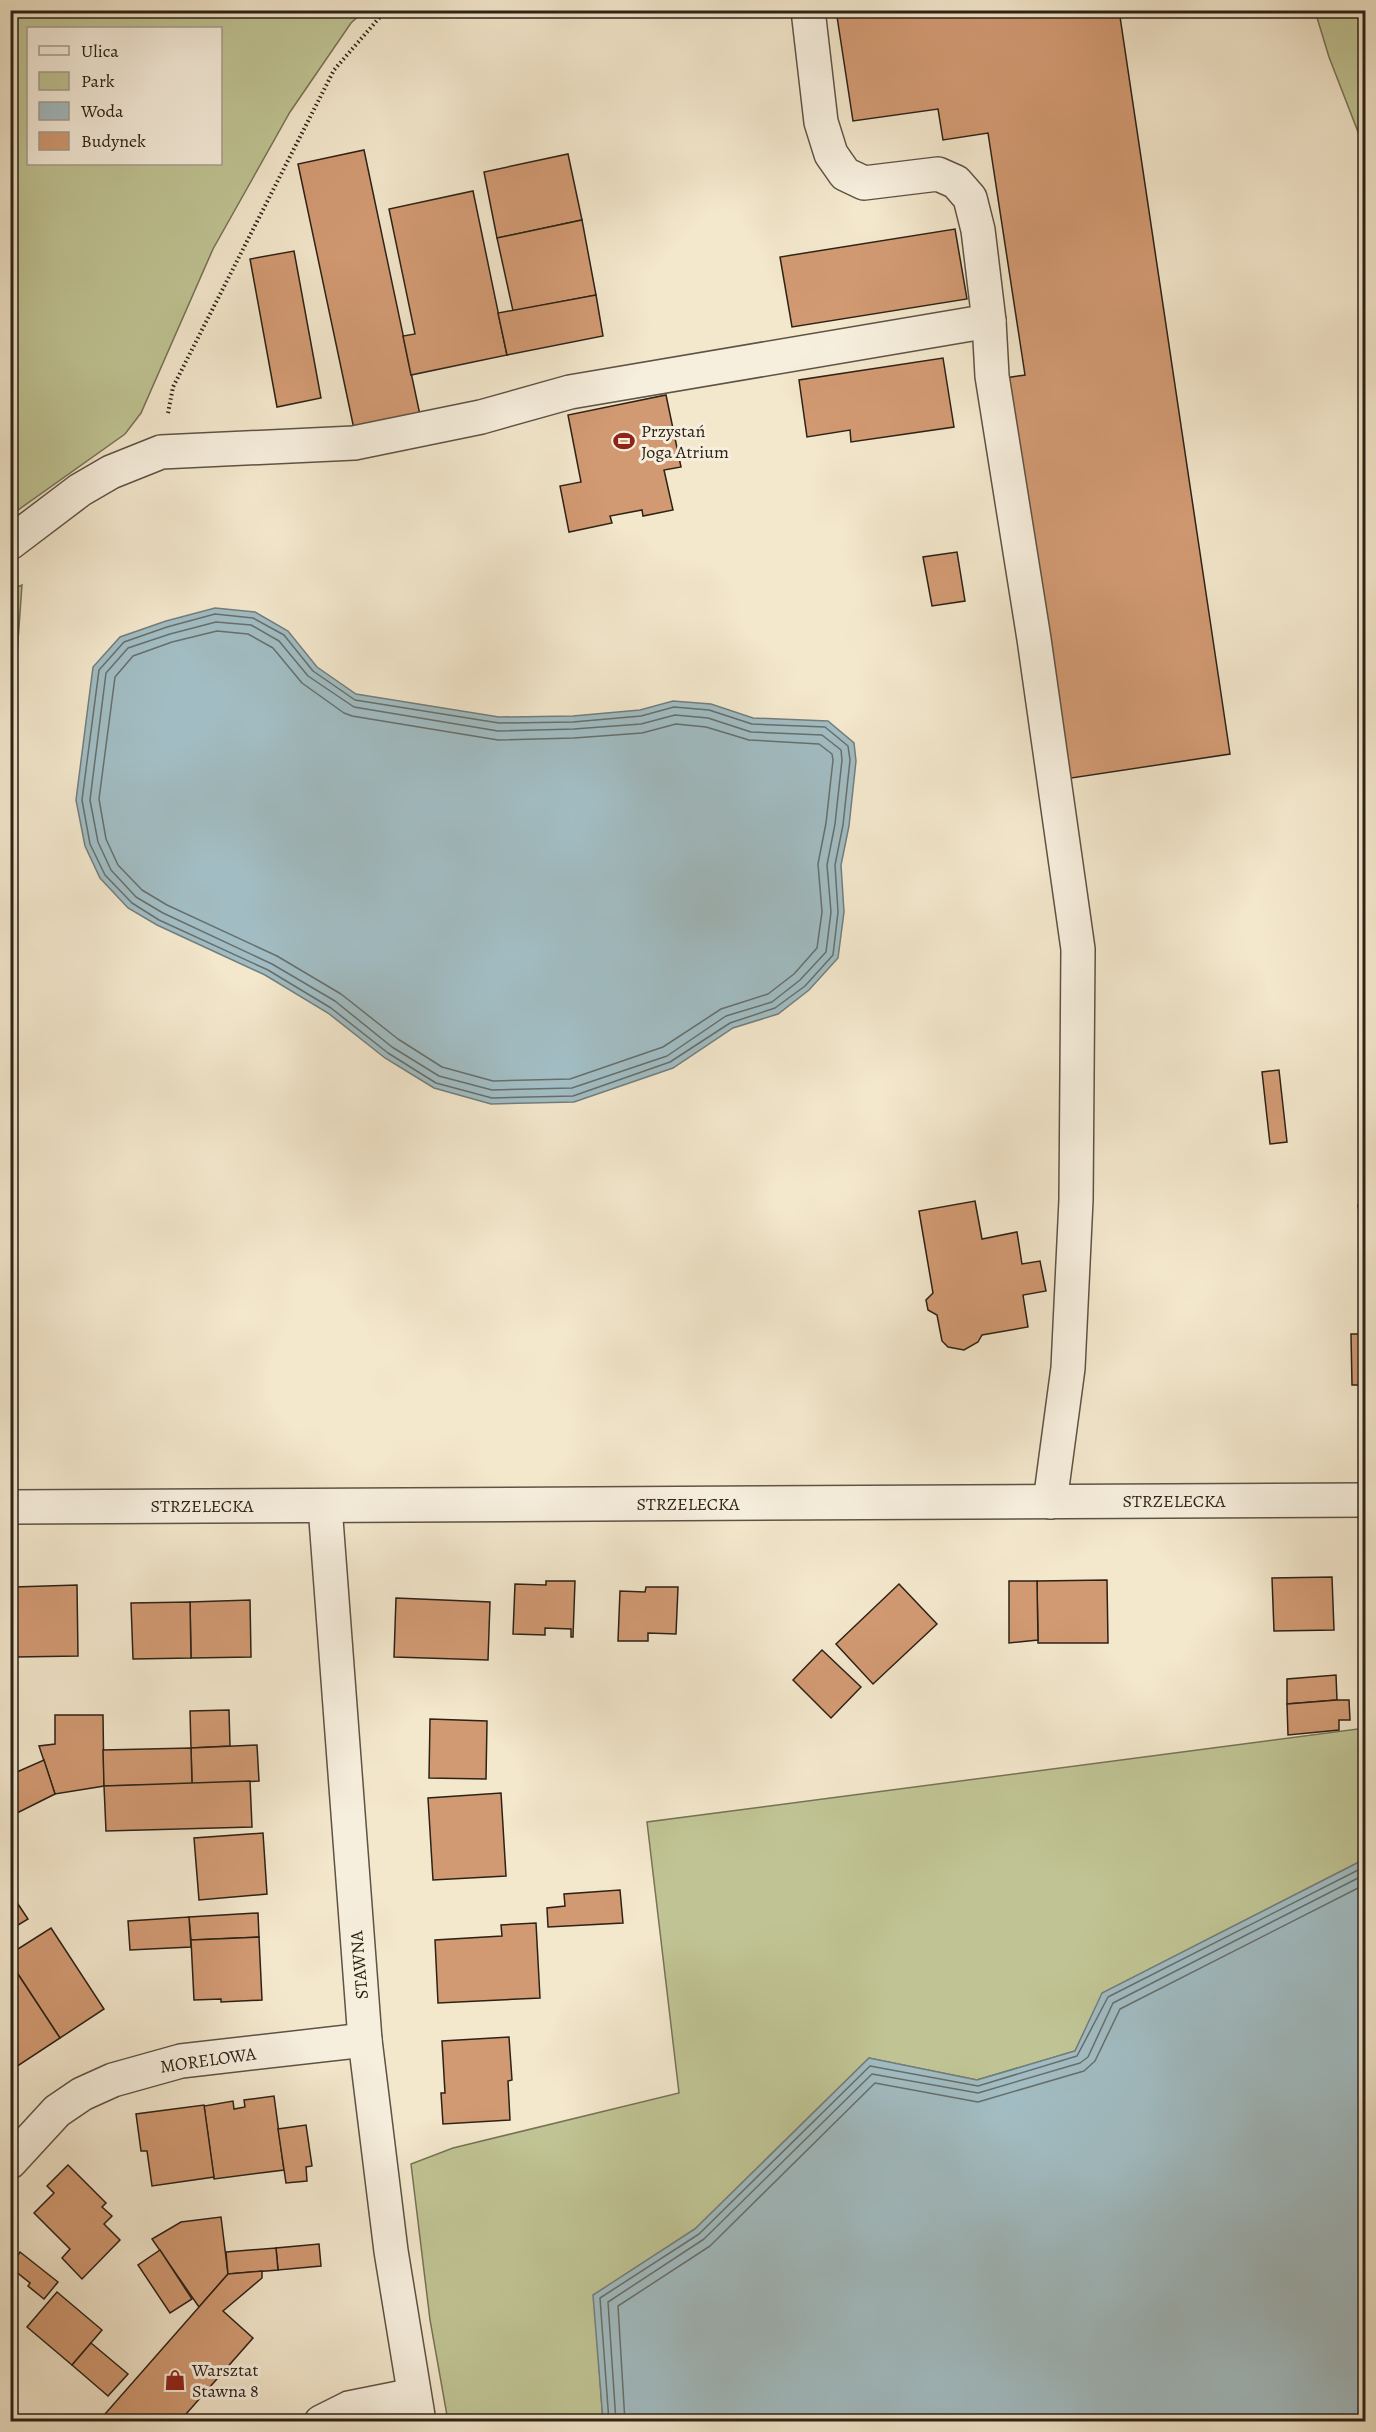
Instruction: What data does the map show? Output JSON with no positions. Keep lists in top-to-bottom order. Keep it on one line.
{"streets":{"street":["STRZELECKA","STAWNA","MORELOWA"]},"crossings":[["STRZELECKA","STAWNA"],["STAWNA","MORELOWA"]],"places":{"sports":["Przystań Joga Atrium"],"shop":["Warsztat Stawna 8"]},"legend":["Ulica","Park","Woda","Budynek"]}
